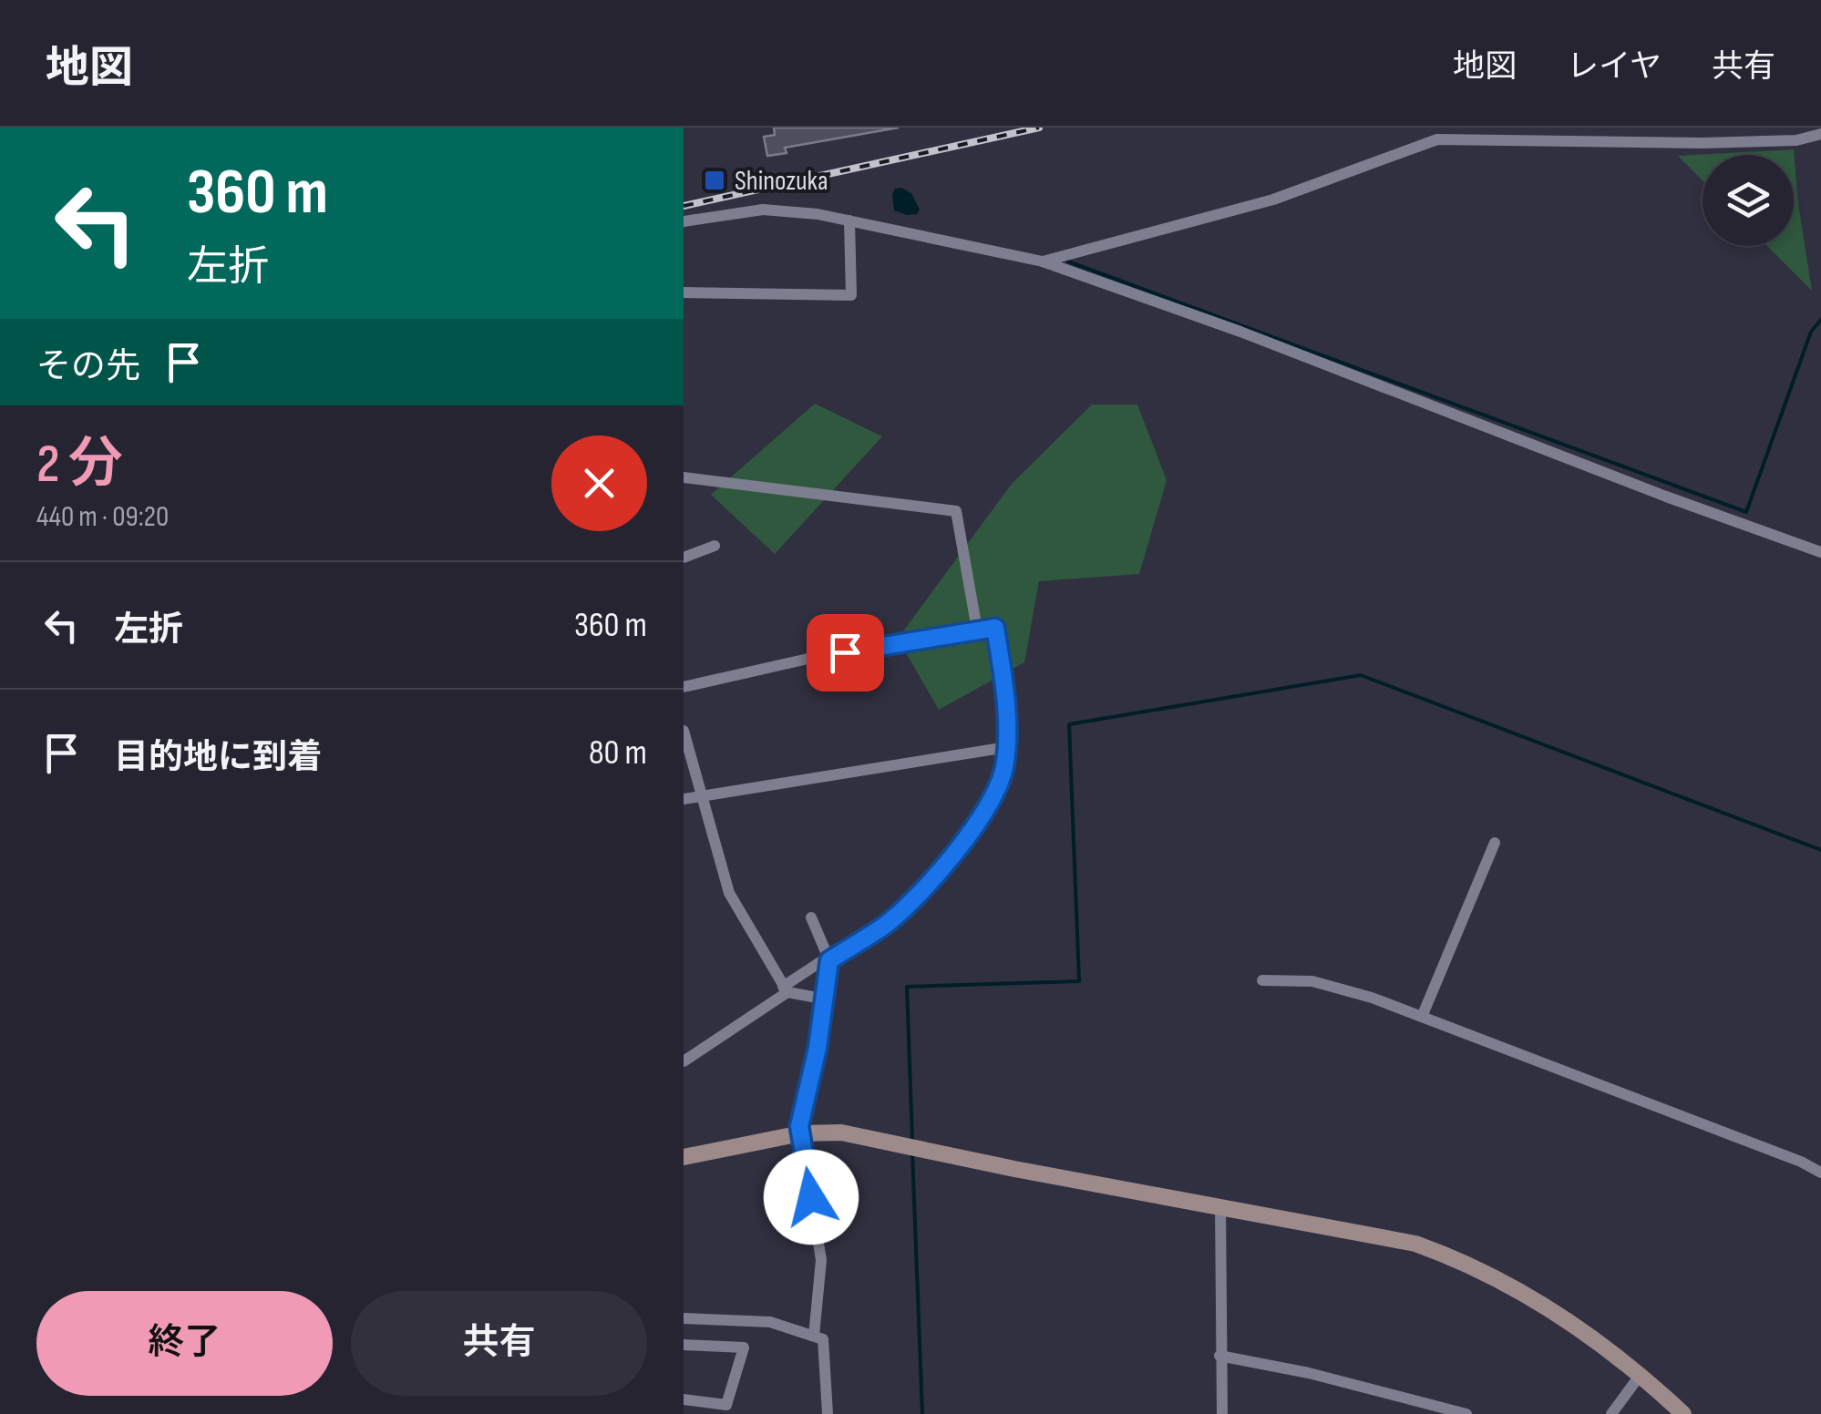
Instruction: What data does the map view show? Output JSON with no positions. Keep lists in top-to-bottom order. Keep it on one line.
{"places":{"transit":["Shinozuka"]},"page":{"header":"地図","nav":["地図","レイヤ","共有"],"turn":["360 m","左折"],"then":"その先","heading":["2 分","440 m · 09:20"],"list":[{"name":"左折","value":"360 m"},{"name":"目的地に到着","value":"80 m"}],"buttons":["終了","共有"]}}
